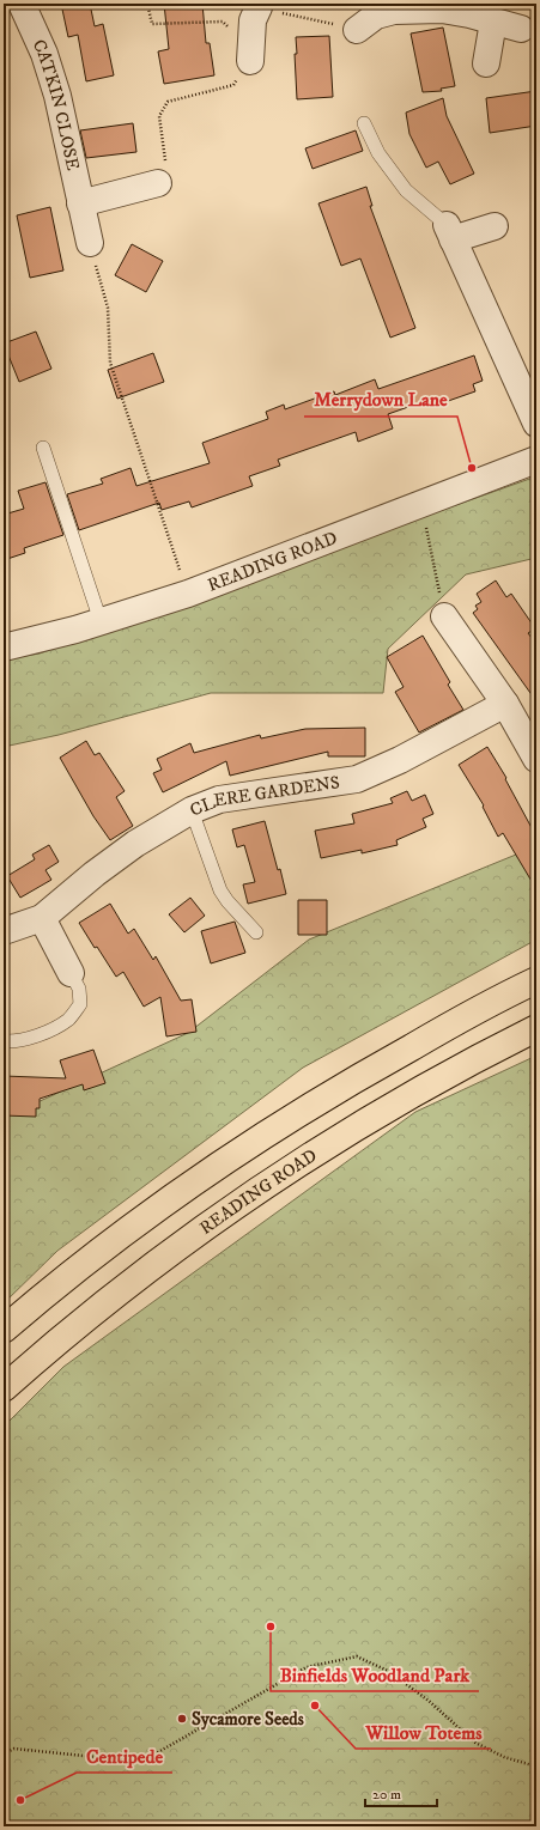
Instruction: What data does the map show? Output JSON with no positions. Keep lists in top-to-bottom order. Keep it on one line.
{"streets":{"highway":["READING ROAD"],"street":["CATKIN CLOSE","CLERE GARDENS"]},"places":["Merrydown Lane","Binfields Woodland Park","Willow Totems","Sycamore Seeds","Centipede"],"scale_bar":"20 m"}
